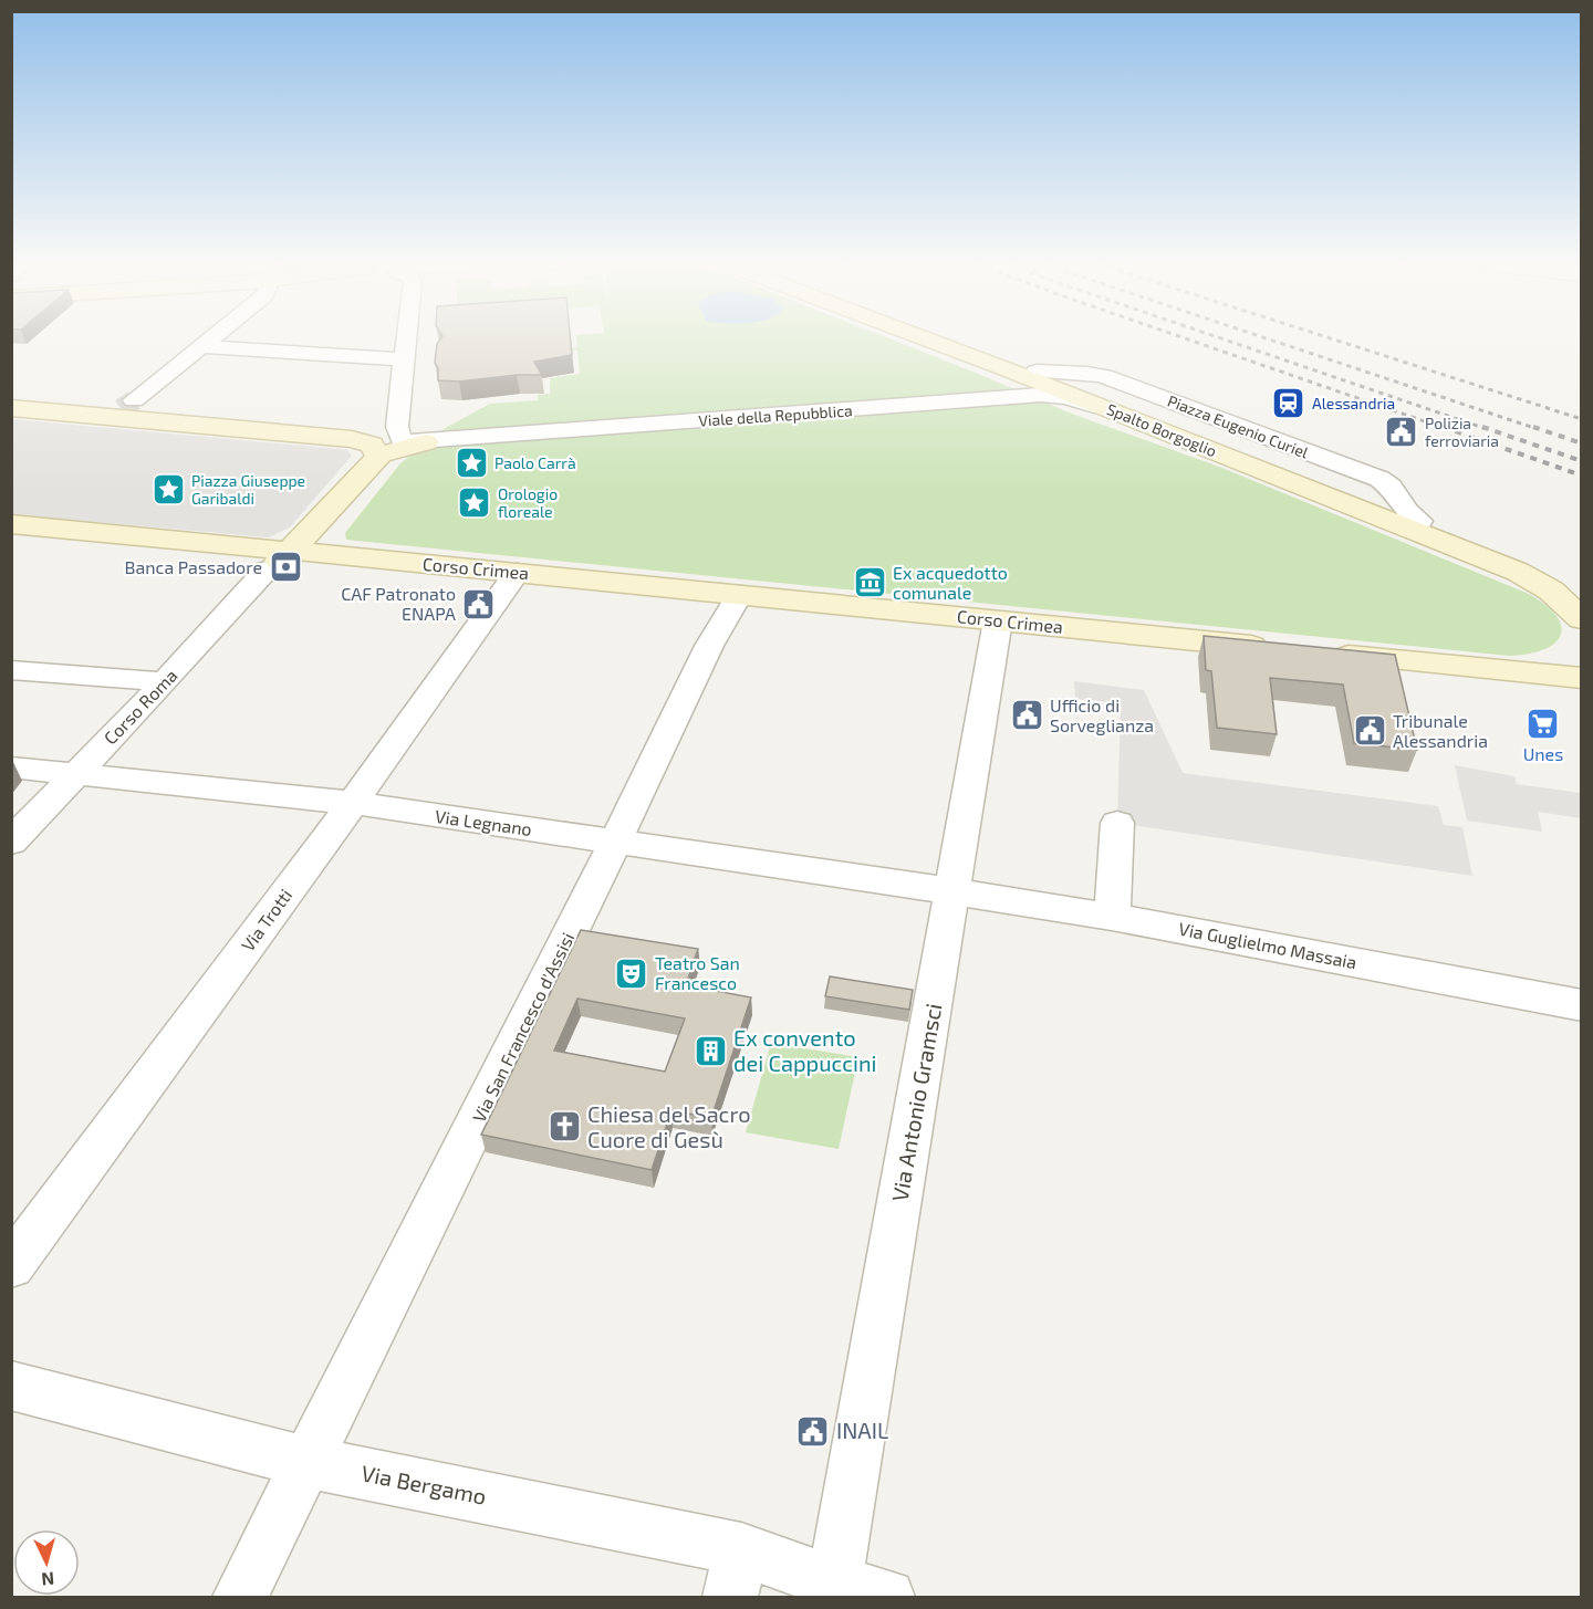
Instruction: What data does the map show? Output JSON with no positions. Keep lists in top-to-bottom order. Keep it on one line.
{"streets":{"main road":["Spalto Borgoglio","Corso Crimea"],"street":["Viale della Repubblica","Piazza Eugenio Curiel","Corso Roma","Via Legnano","Via Trotti","Via Guglielmo Massaia","Via San Francesco d'Assisi","Via Antonio Gramsci","Via Bergamo"]},"crossings":[["Viale della Repubblica","Spalto Borgoglio"],["Piazza Eugenio Curiel","Spalto Borgoglio"],["Corso Crimea","Corso Roma"],["Corso Crimea","Via Trotti"],["Corso Crimea","Via San Francesco d'Assisi"],["Corso Crimea","Via Antonio Gramsci"],["Corso Roma","Via Legnano"],["Via Legnano","Via Trotti"],["Via Legnano","Via Guglielmo Massaia"],["Via Legnano","Via San Francesco d'Assisi"],["Via Legnano","Via Antonio Gramsci"],["Via Guglielmo Massaia","Via Antonio Gramsci"],["Via San Francesco d'Assisi","Via Bergamo"],["Via Antonio Gramsci","Via Bergamo"]],"places":{"station":["Alessandria"],"public building":["Polizia ferroviaria","CAF Patronato ENAPA","Ufficio di Sorveglianza","Tribunale Alessandria","INAIL"],"place":["Paolo Carrà","Piazza Giuseppe Garibaldi","Orologio floreale"],"bank":["Banca Passadore"],"museum":["Ex acquedotto comunale"],"supermarket":["Unes"],"theatre":["Teatro San Francesco"],"building":["Ex convento dei Cappuccini"],"church":["Chiesa del Sacro Cuore di Gesù"]},"north":"bottom"}
